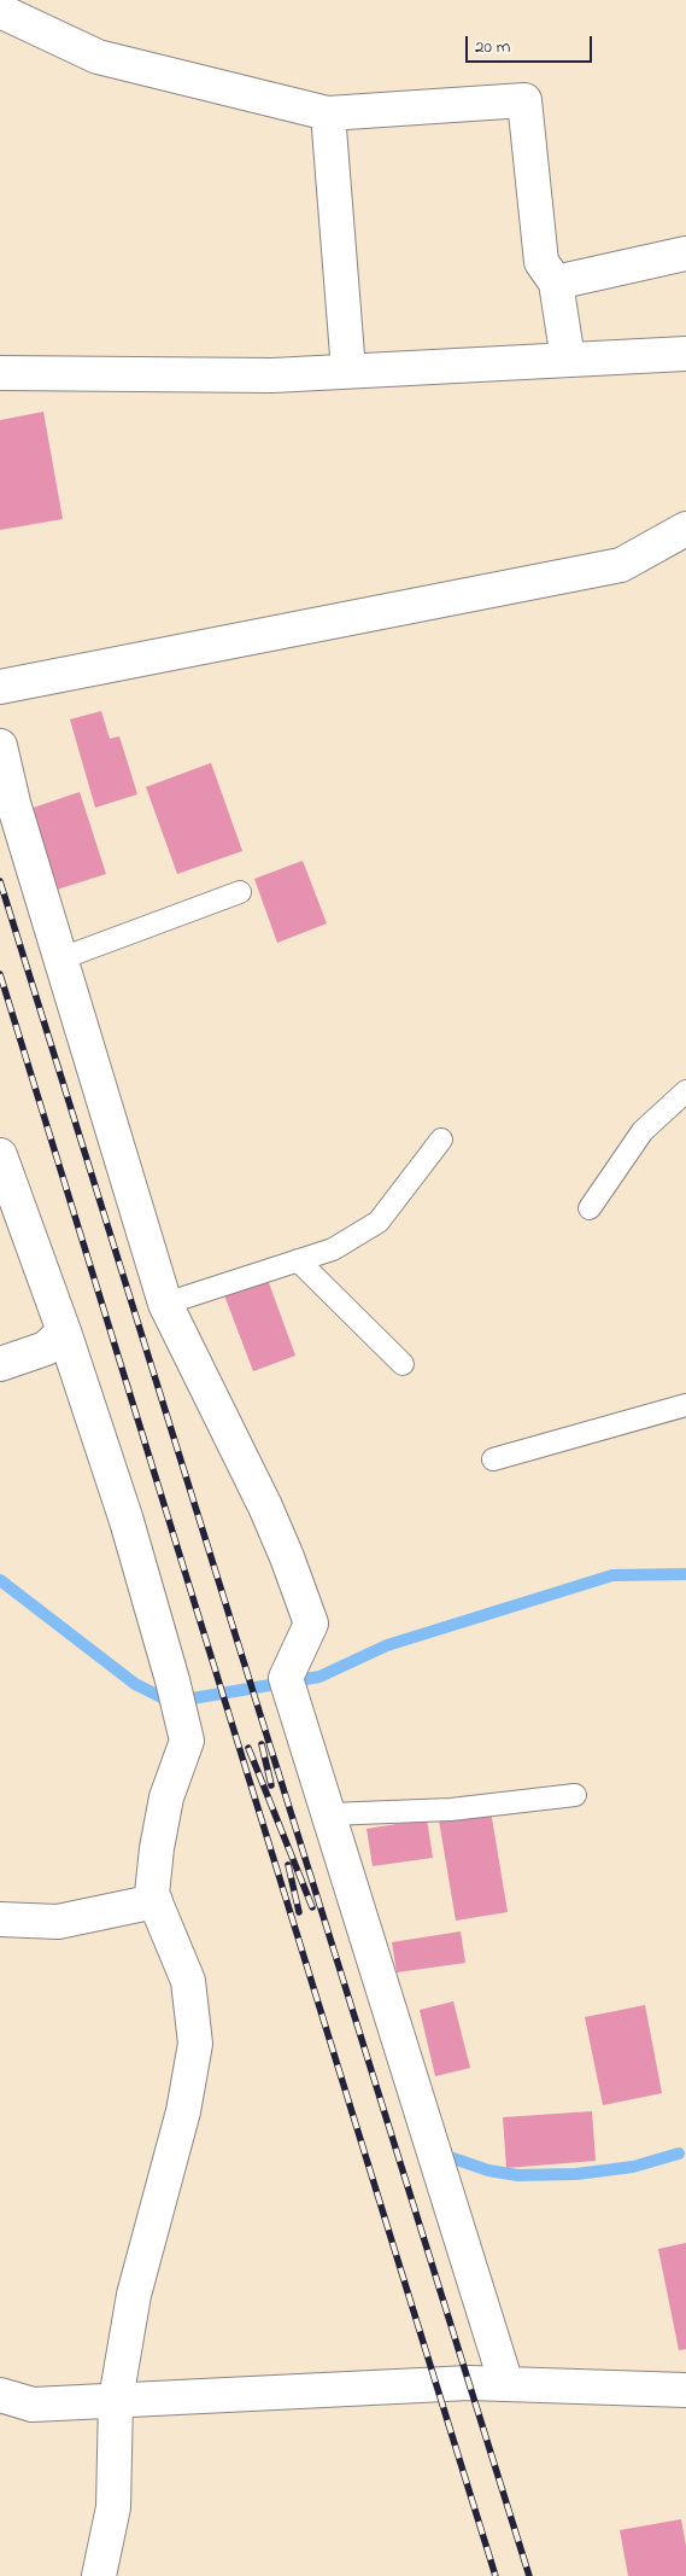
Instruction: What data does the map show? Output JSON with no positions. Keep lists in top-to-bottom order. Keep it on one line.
{"scale_bar":"20 m"}
